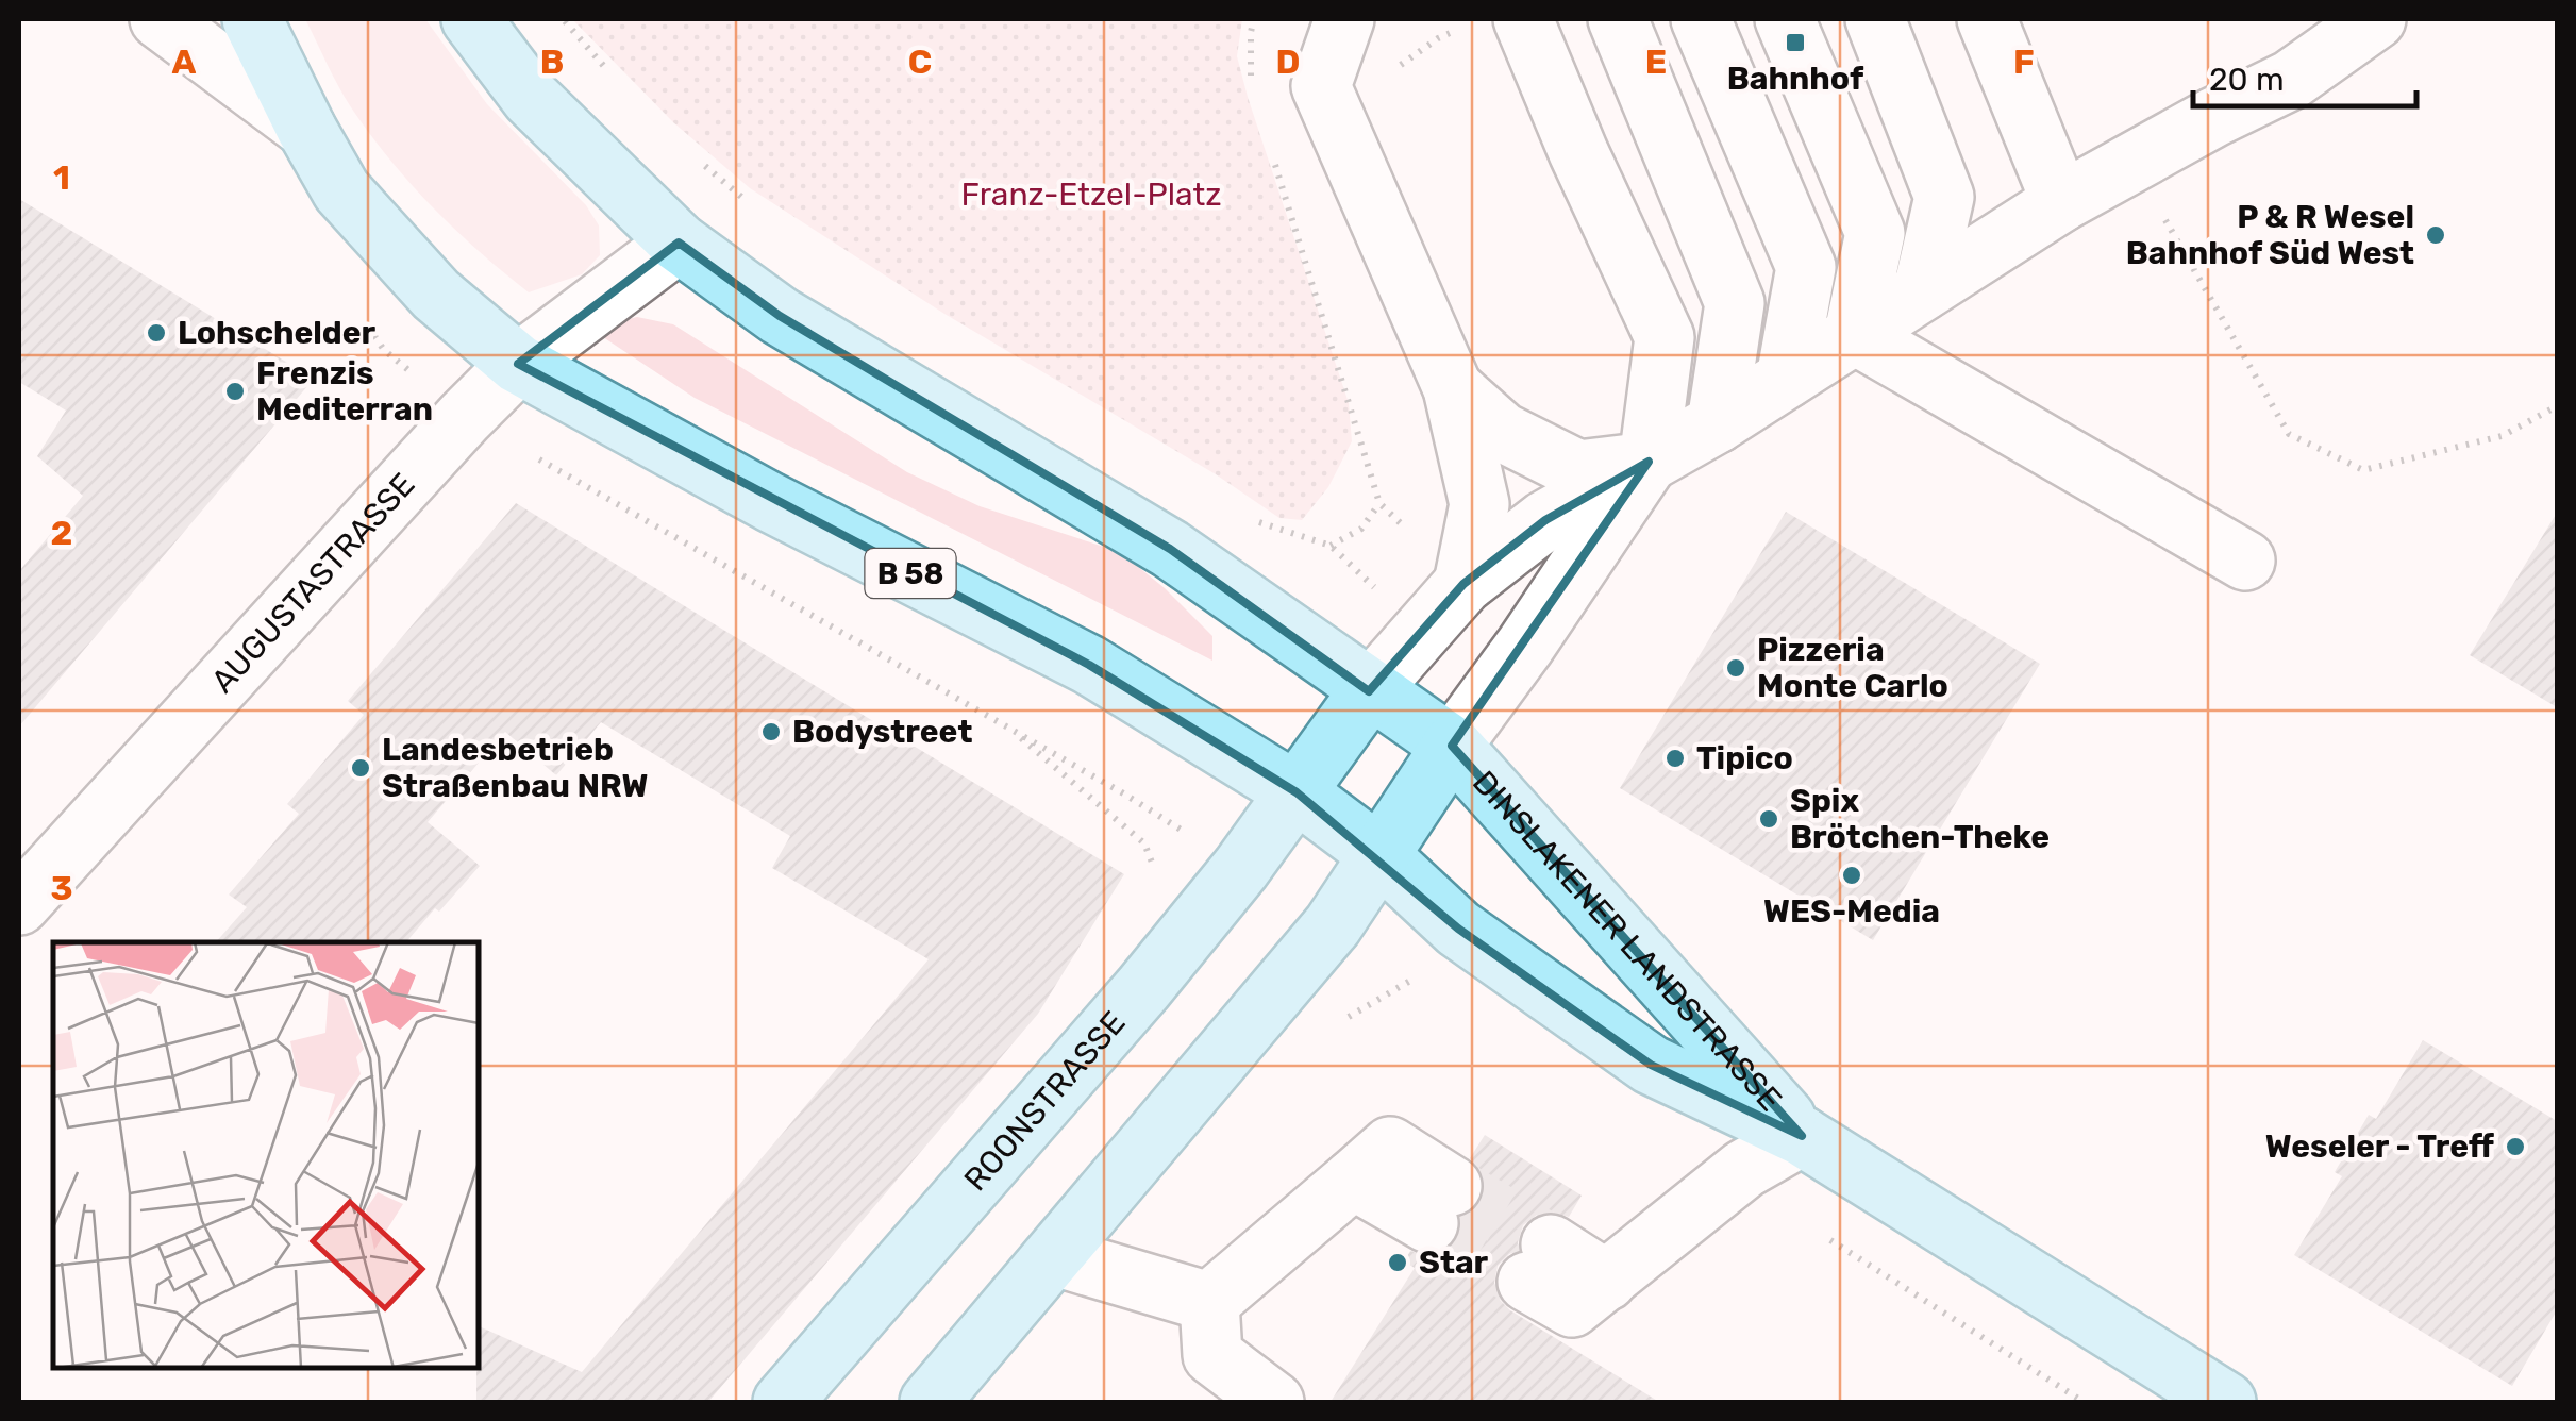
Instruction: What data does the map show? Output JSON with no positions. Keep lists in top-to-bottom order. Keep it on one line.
{"streets":{"main road":["B 58","DINSLAKENER LANDSTRASSE","ROONSTRASSE"],"street":["AUGUSTASTRASSE"]},"crossings":[["B 58","AUGUSTASTRASSE"],["B 58","DINSLAKENER LANDSTRASSE"],["B 58","ROONSTRASSE"],["AUGUSTASTRASSE","DINSLAKENER LANDSTRASSE"],["DINSLAKENER LANDSTRASSE","ROONSTRASSE"]],"parks":["Franz-Etzel-Platz"],"places":{"transit":["Bahnhof"],"other":["P & R Wesel Bahnhof Süd West","Lohschelder","Frenzis Mediterran","Pizzeria Monte Carlo","Bodystreet","Tipico","Landesbetrieb Straßenbau NRW","Spix Brötchen-Theke","WES-Media","Weseler - Treff","Star"]},"scale_bar":"20 m","grid":{"columns":["A","B","C","D","E","F"],"rows":["1","2","3"]}}
